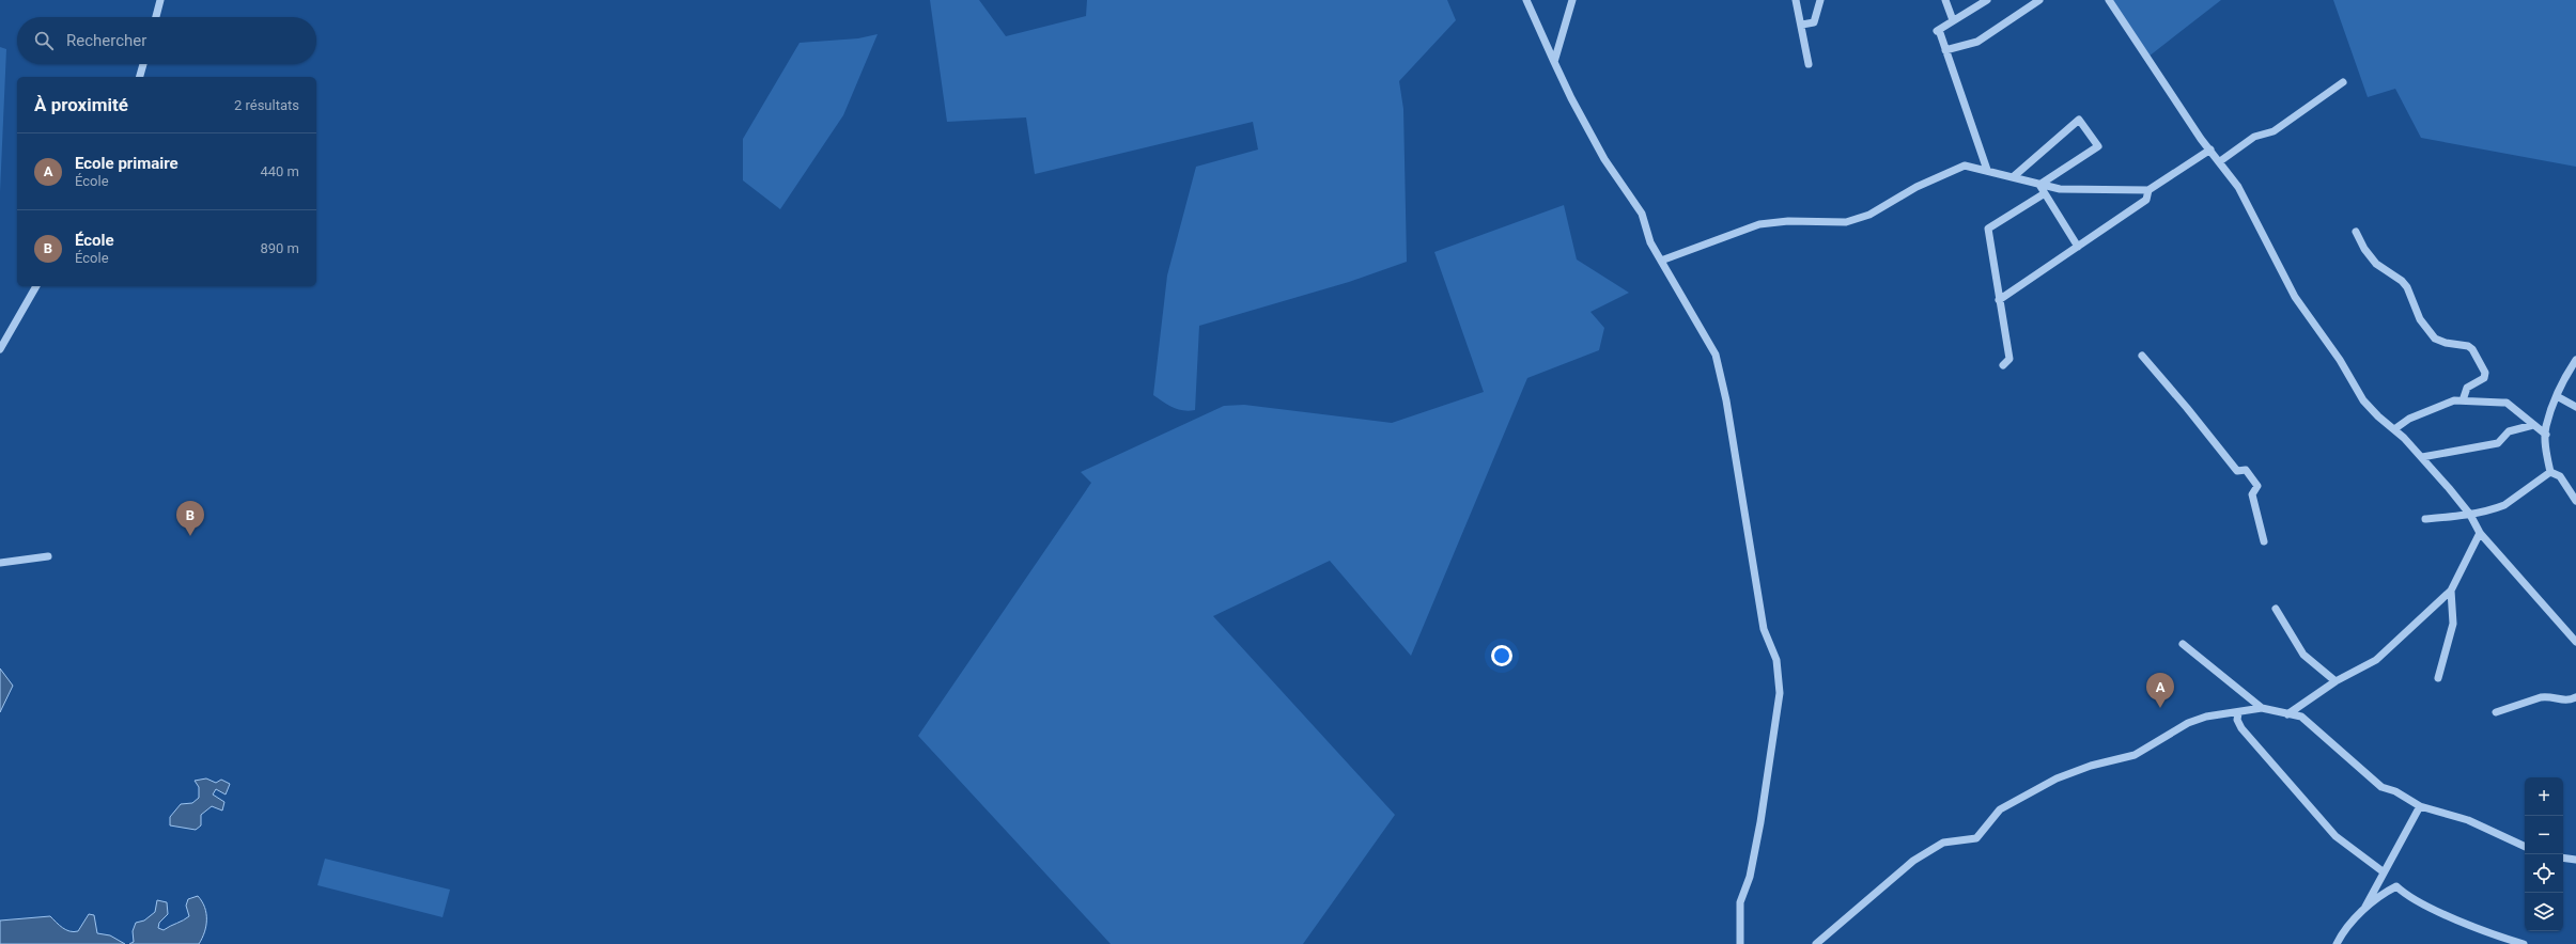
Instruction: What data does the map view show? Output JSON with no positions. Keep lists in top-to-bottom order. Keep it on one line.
{"page":{"search":"Rechercher","heading":["À proximité","2 résultats"],"list":[{"mark":"A","name":"Ecole primaire","note":"École","value":"440 m"},{"mark":"B","name":"École","note":"École","value":"890 m"}],"pins":["B","A"],"map_buttons":["+","−"]}}
